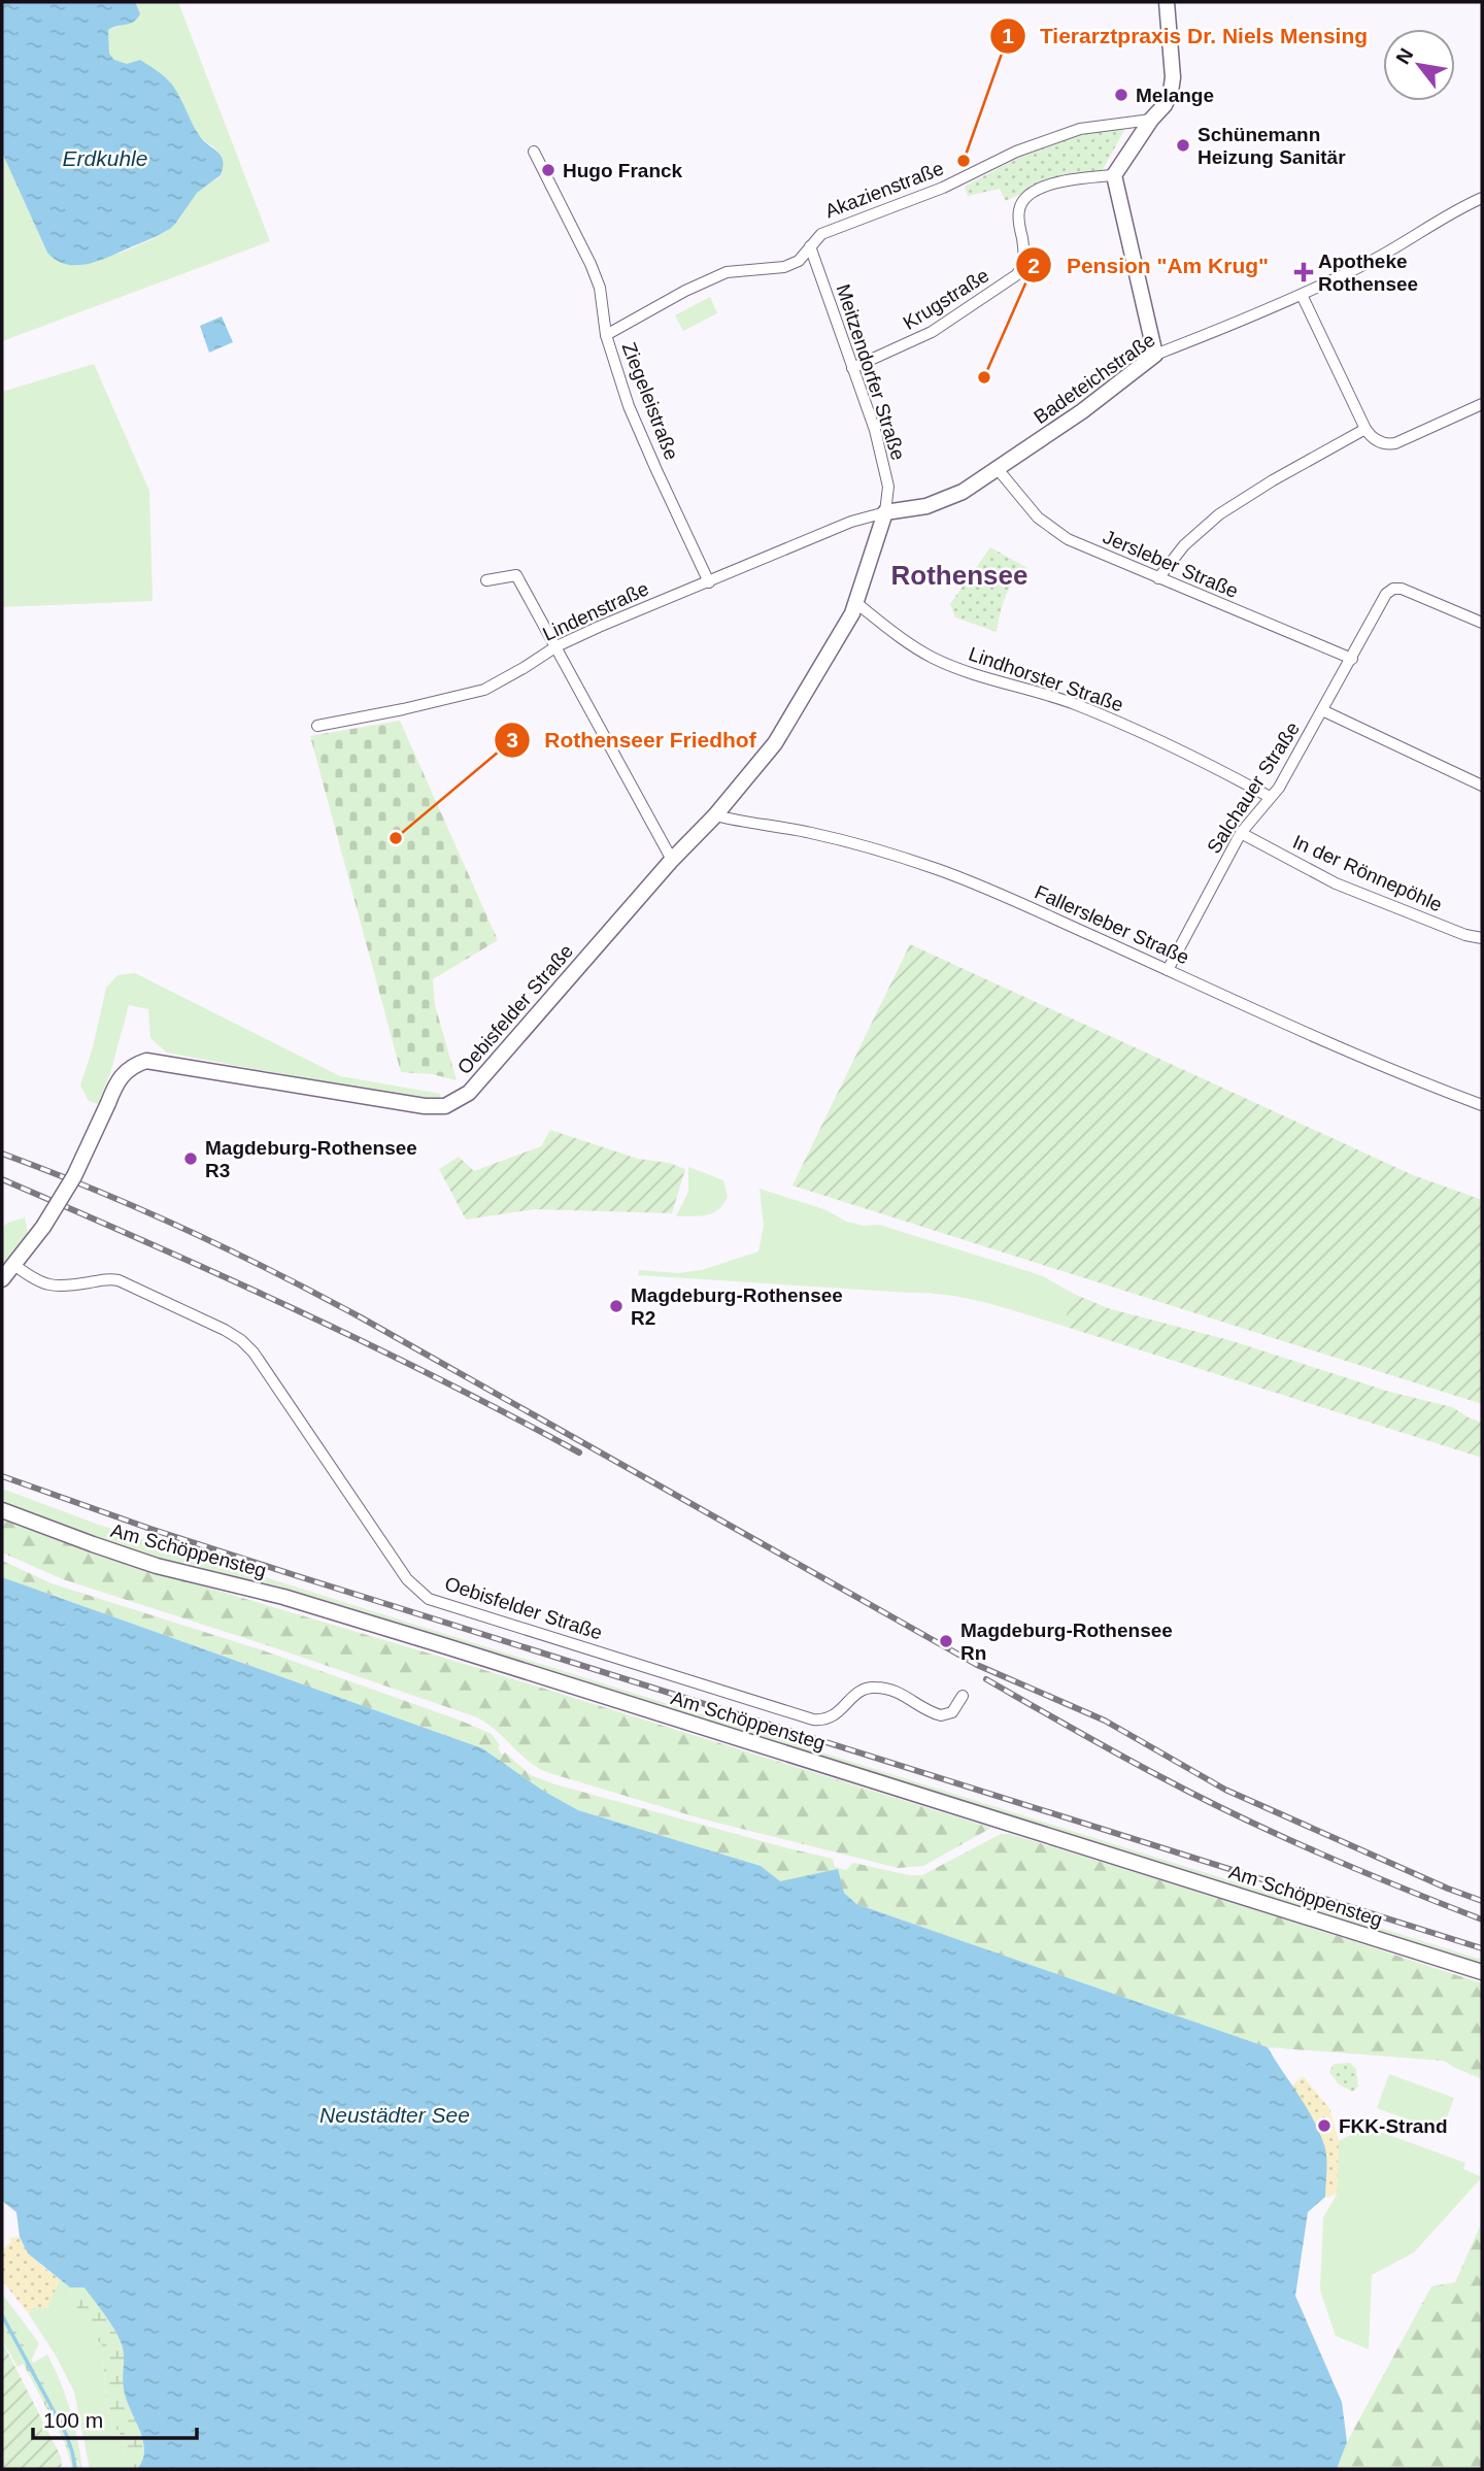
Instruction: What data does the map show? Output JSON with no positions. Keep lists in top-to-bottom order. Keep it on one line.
{"streets":{"street":["Akazienstraße","Krugstraße","Meitzendorfer Straße","Badeteichstraße","Ziegeleistraße","Jersleber Straße","Lindenstraße","Lindhorster Straße","Salchauer Straße","In der Rönnepöhle","Fallersleber Straße","Oebisfelder Straße","Am Schöppensteg"]},"crossings":[["Akazienstraße","Meitzendorfer Straße"],["Akazienstraße","Ziegeleistraße"],["Krugstraße","Meitzendorfer Straße"],["Meitzendorfer Straße","Badeteichstraße"],["Meitzendorfer Straße","Lindenstraße"],["Meitzendorfer Straße","Oebisfelder Straße"],["Badeteichstraße","Jersleber Straße"],["Badeteichstraße","Lindenstraße"],["Badeteichstraße","Oebisfelder Straße"],["Ziegeleistraße","Lindenstraße"],["Jersleber Straße","Salchauer Straße"],["Lindenstraße","Oebisfelder Straße"],["Lindhorster Straße","Salchauer Straße"],["Lindhorster Straße","Oebisfelder Straße"],["Salchauer Straße","In der Rönnepöhle"],["Salchauer Straße","Fallersleber Straße"],["Fallersleber Straße","Oebisfelder Straße"]],"districts":["Rothensee"],"water":["Erdkuhle","Neustädter See"],"places":{"other":["Melange","Schünemann Heizung Sanitär","Tierarztpraxis Dr. Niels Mensing","Hugo Franck","Pension \"Am Krug\"","Rothenseer Friedhof","Magdeburg-Rothensee R3","Magdeburg-Rothensee R2","Magdeburg-Rothensee Rn","FKK-Strand"],"health":["Apotheke Rothensee"]},"scale_bar":"100 m","north":"top left"}
